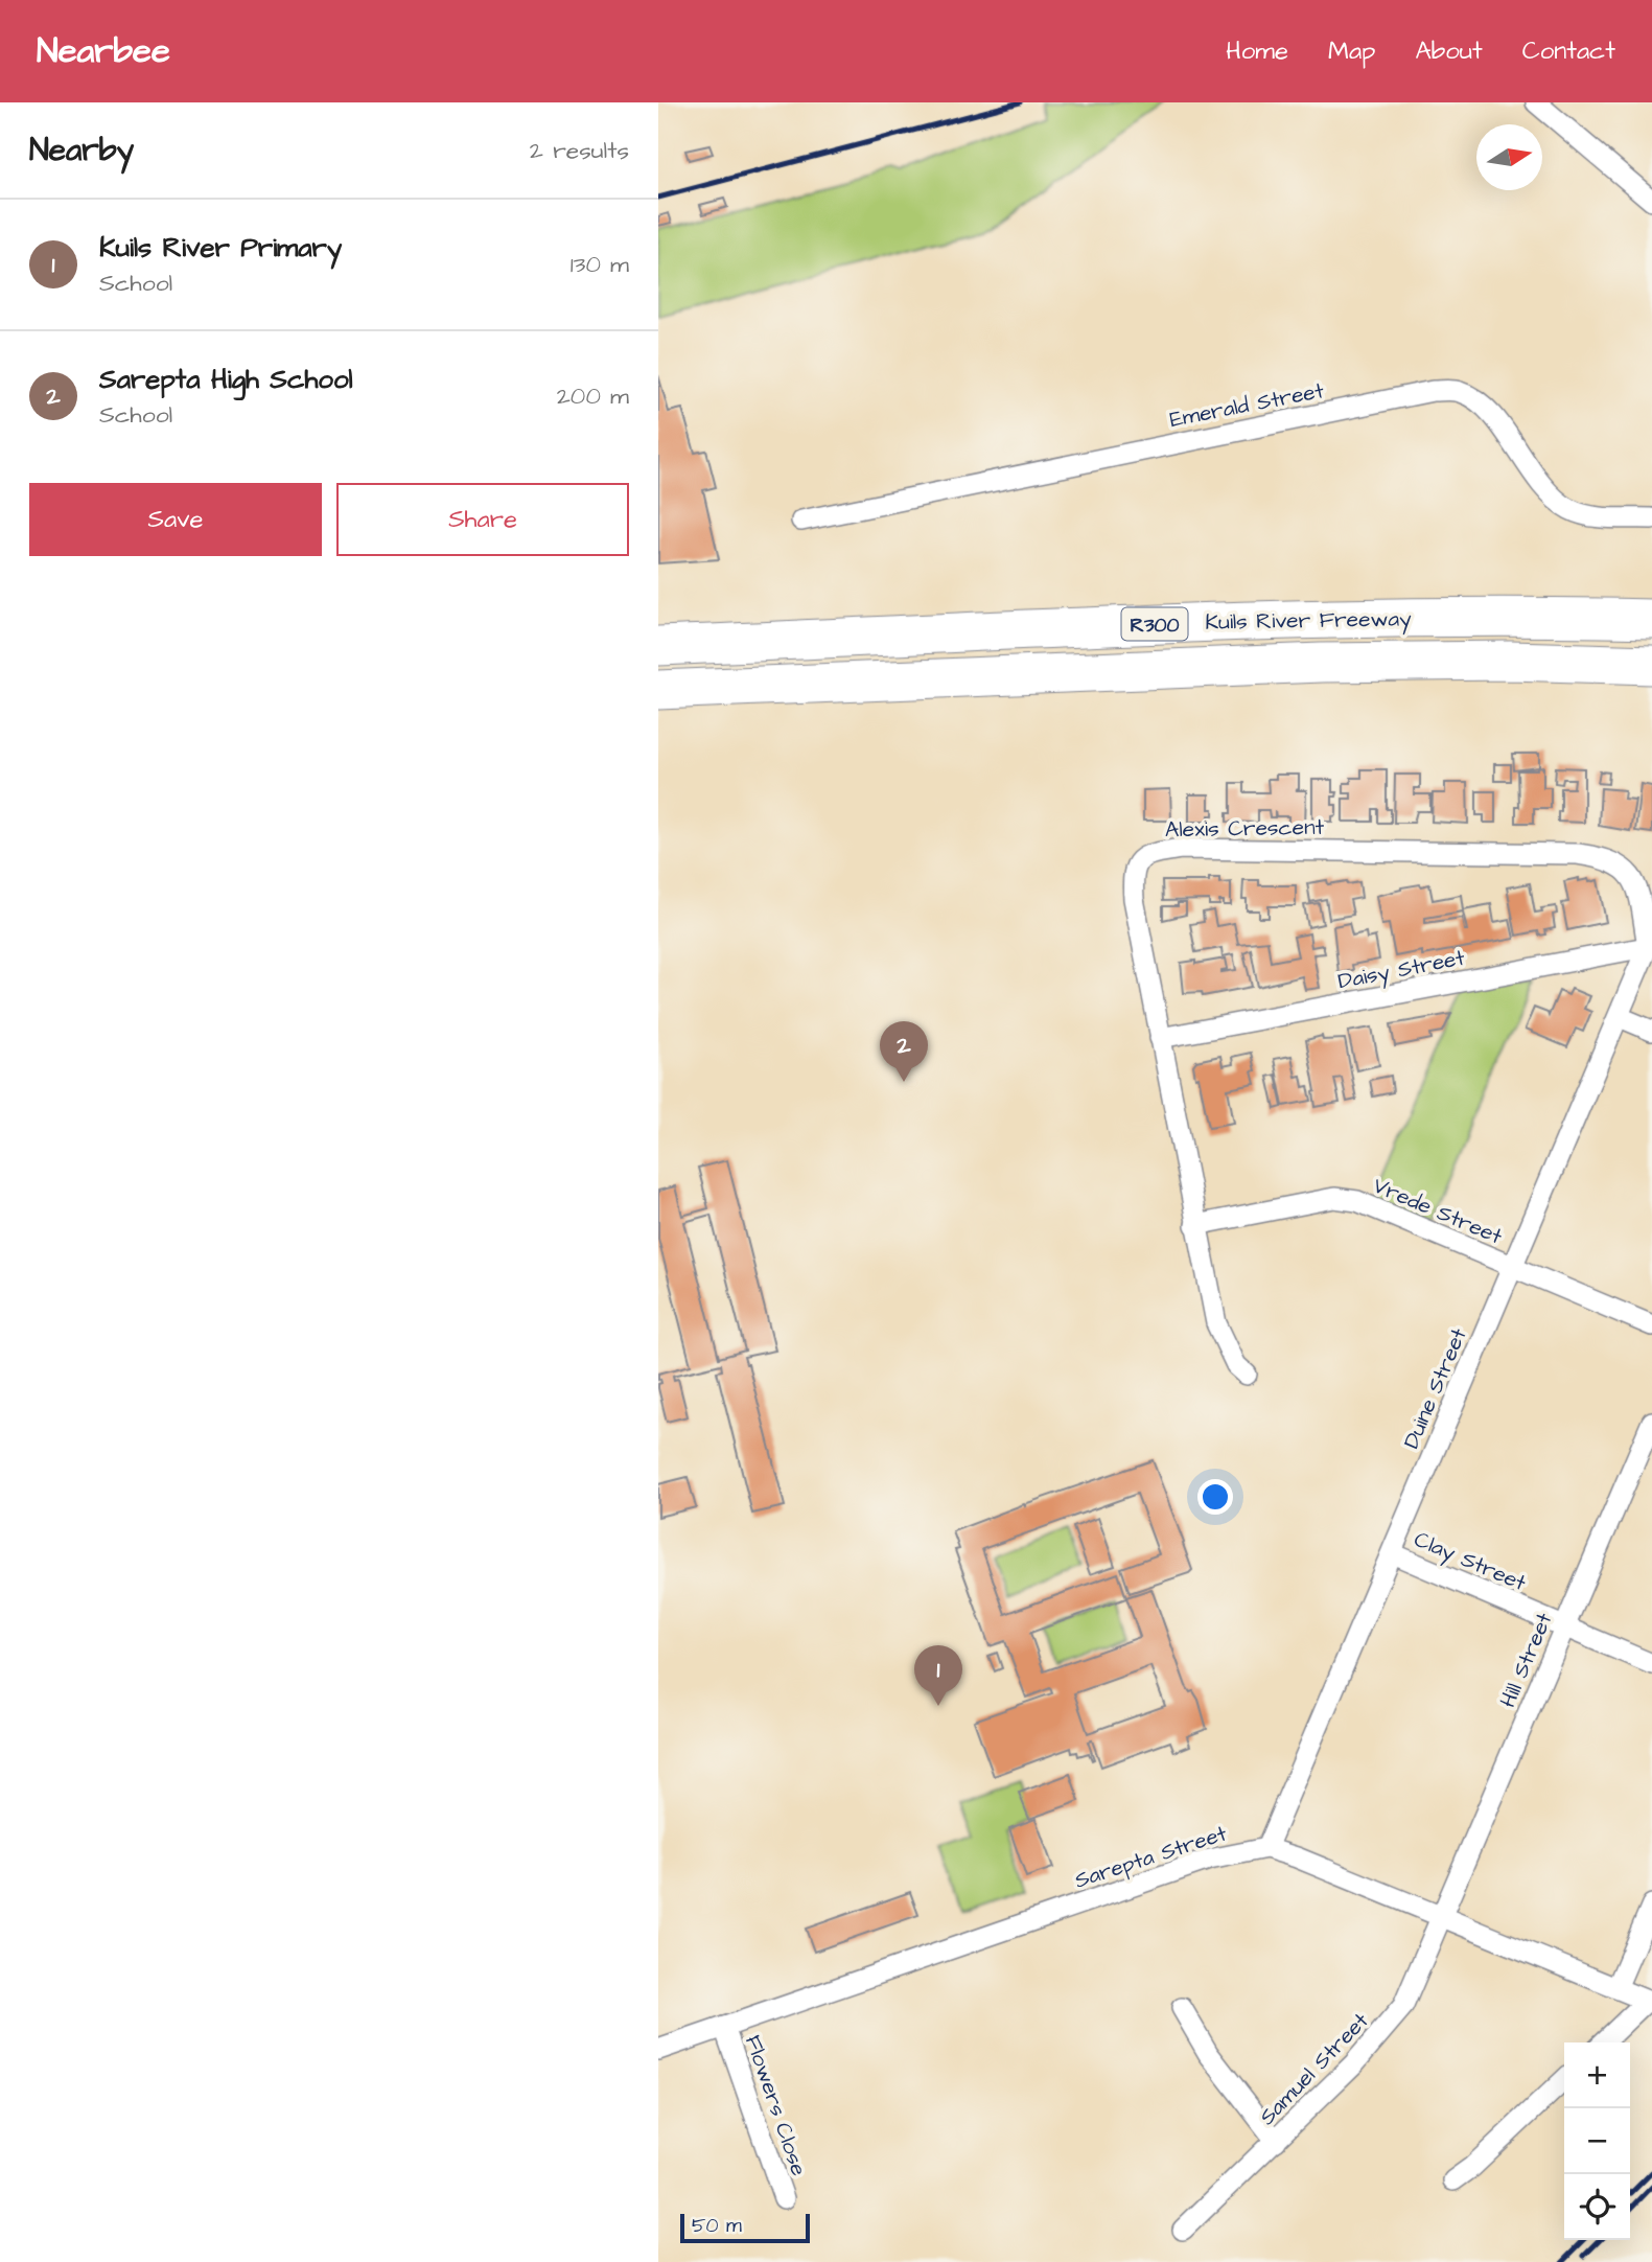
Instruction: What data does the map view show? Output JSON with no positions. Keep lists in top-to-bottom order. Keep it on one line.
{"streets":{"highway":["Kuils River Freeway","R300"],"street":["Emerald Street","Alexis Crescent","Daisy Street","Vrede Street","Duine Street","Clay Street","Hill Street","Sarepta Street","Samuel Street","Flowers Close"]},"crossings":[["Alexis Crescent","Daisy Street"],["Alexis Crescent","Vrede Street"],["Alexis Crescent","Duine Street"],["Daisy Street","Duine Street"],["Vrede Street","Duine Street"],["Duine Street","Clay Street"],["Duine Street","Sarepta Street"],["Clay Street","Hill Street"],["Hill Street","Sarepta Street"],["Hill Street","Samuel Street"],["Sarepta Street","Samuel Street"],["Sarepta Street","Flowers Close"]],"scale_bar":"50 m","north":"right","page":{"header":"Nearbee","nav":["Home","Map","About","Contact"],"heading":["Nearby","2 results"],"list":[{"mark":"1","name":"Kuils River Primary","note":"School","value":"130 m"},{"mark":"2","name":"Sarepta High School","note":"School","value":"200 m"}],"buttons":["Save","Share"],"pins":["2","1"],"map_buttons":["+","−"],"scale":"50 m"}}
